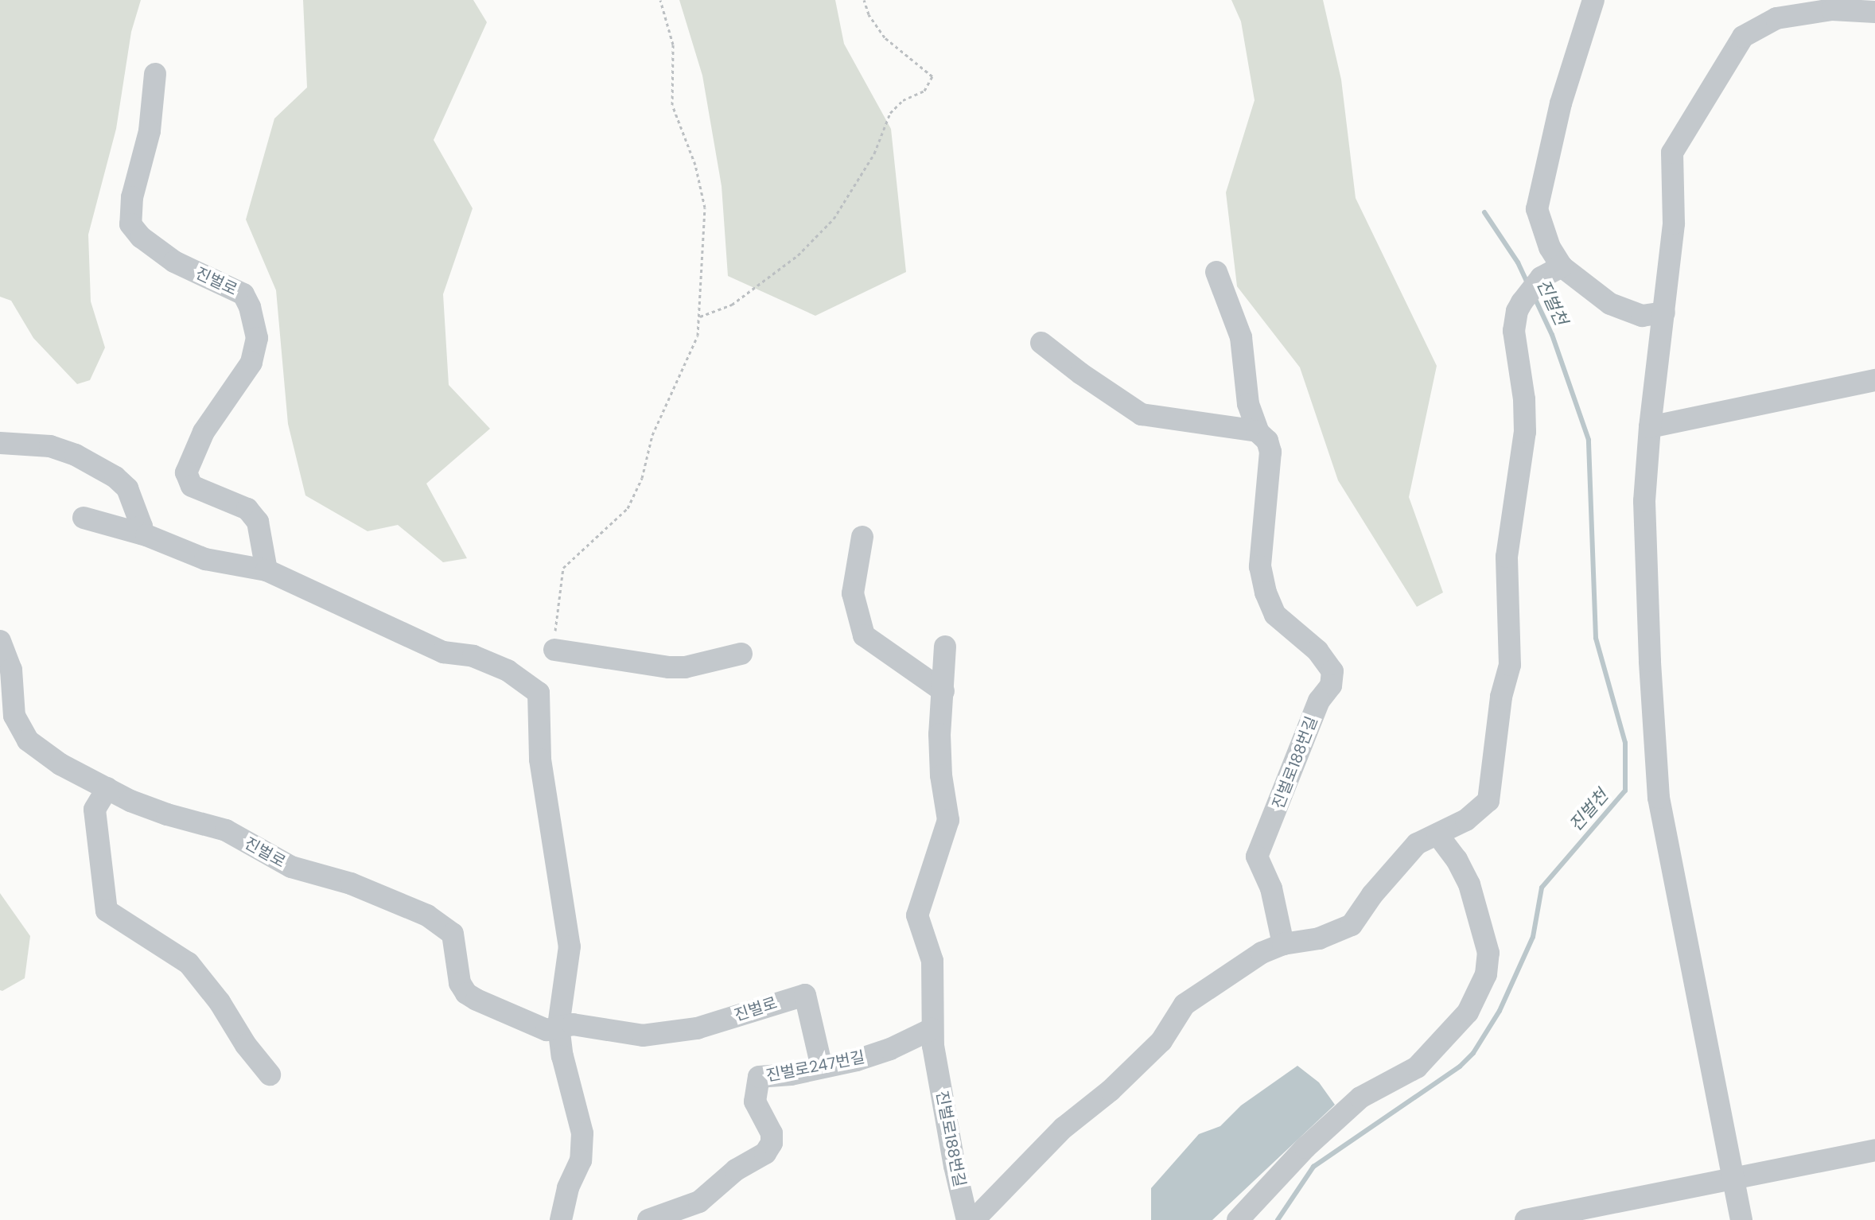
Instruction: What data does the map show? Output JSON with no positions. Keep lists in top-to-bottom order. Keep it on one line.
{"streets":{"street":["진벌로","진벌로188번길","진벌로247번길"]},"crossings":[["진벌로","진벌로247번길"],["진벌로188번길","진벌로247번길"]],"water":["진벌천"]}
